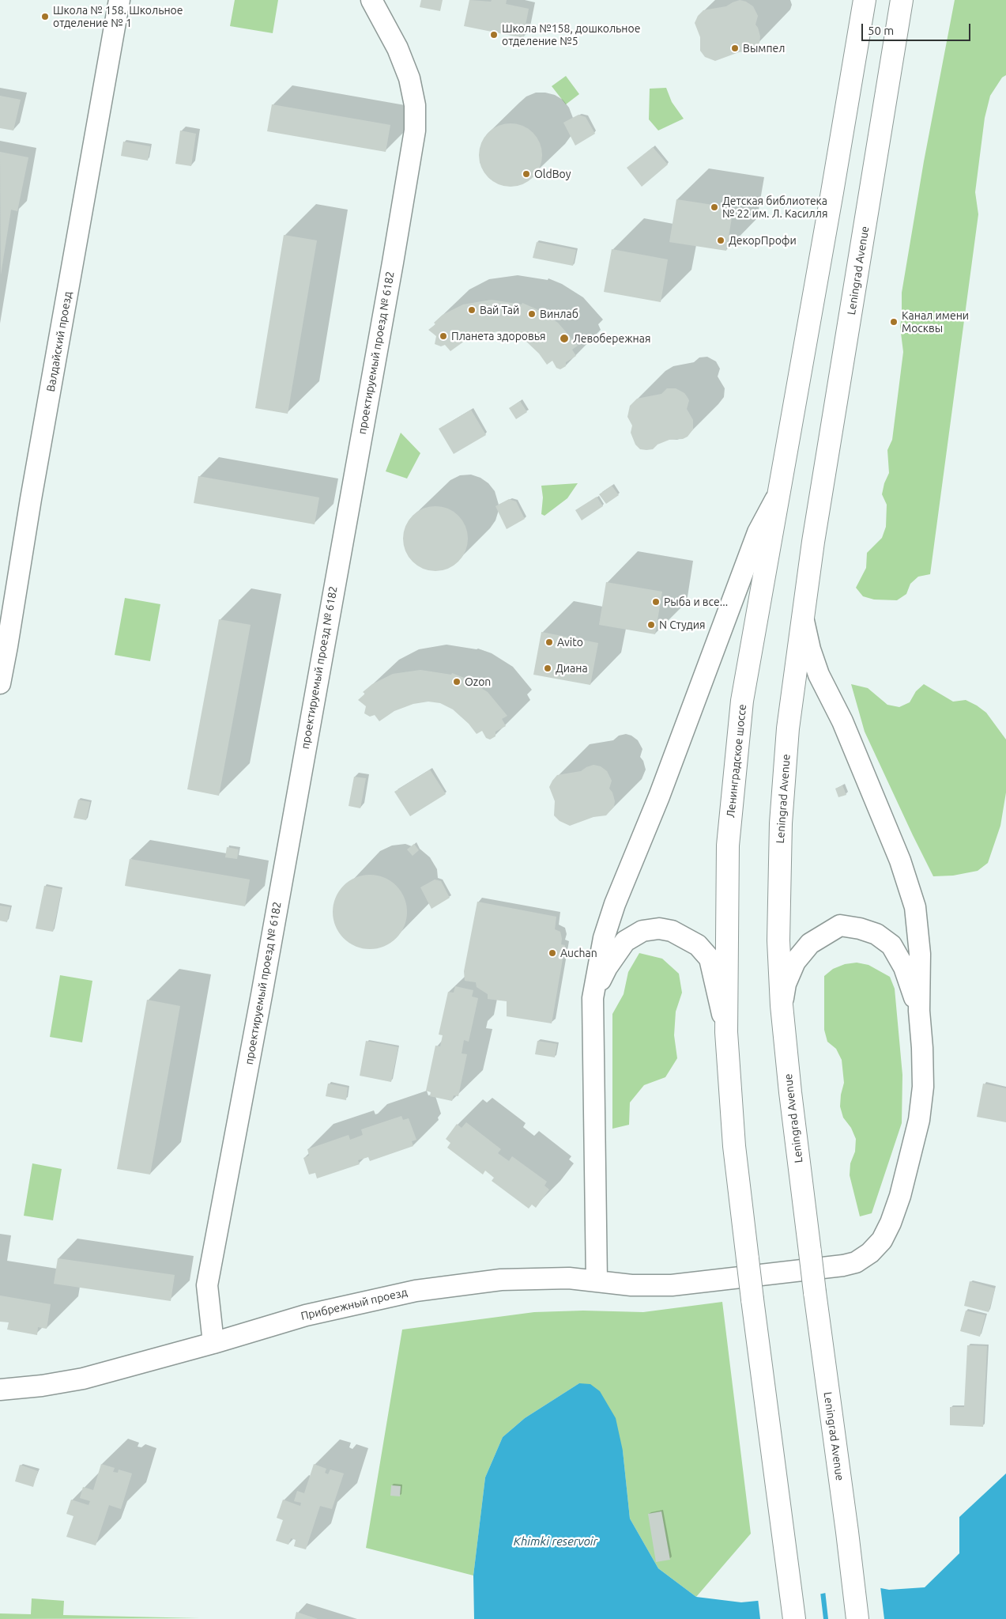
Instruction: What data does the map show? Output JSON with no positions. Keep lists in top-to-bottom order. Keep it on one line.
{"streets":{"main road":["Leningrad Avenue","Ленинградское шоссе"],"street":["Валдайский проезд","проектируемый проезд № 6182","Прибрежный проезд"]},"crossings":[["проектируемый проезд № 6182","Прибрежный проезд"]],"water":["Khimki reservoir"],"places":["Школа № 158. Школьное отделение № 1","Школа №158, дошкольное отделение №5","Вымпел","OldBoy","Детская библиотека № 22 им. Л. Касилля","ДекорПрофи","Вай Тай","Винлаб","Канал имени Москвы","Планета здоровья","Левобережная","Рыба и все...","N Студия","Avito","Диана","Ozon","Auchan"],"scale_bar":"50 m"}
